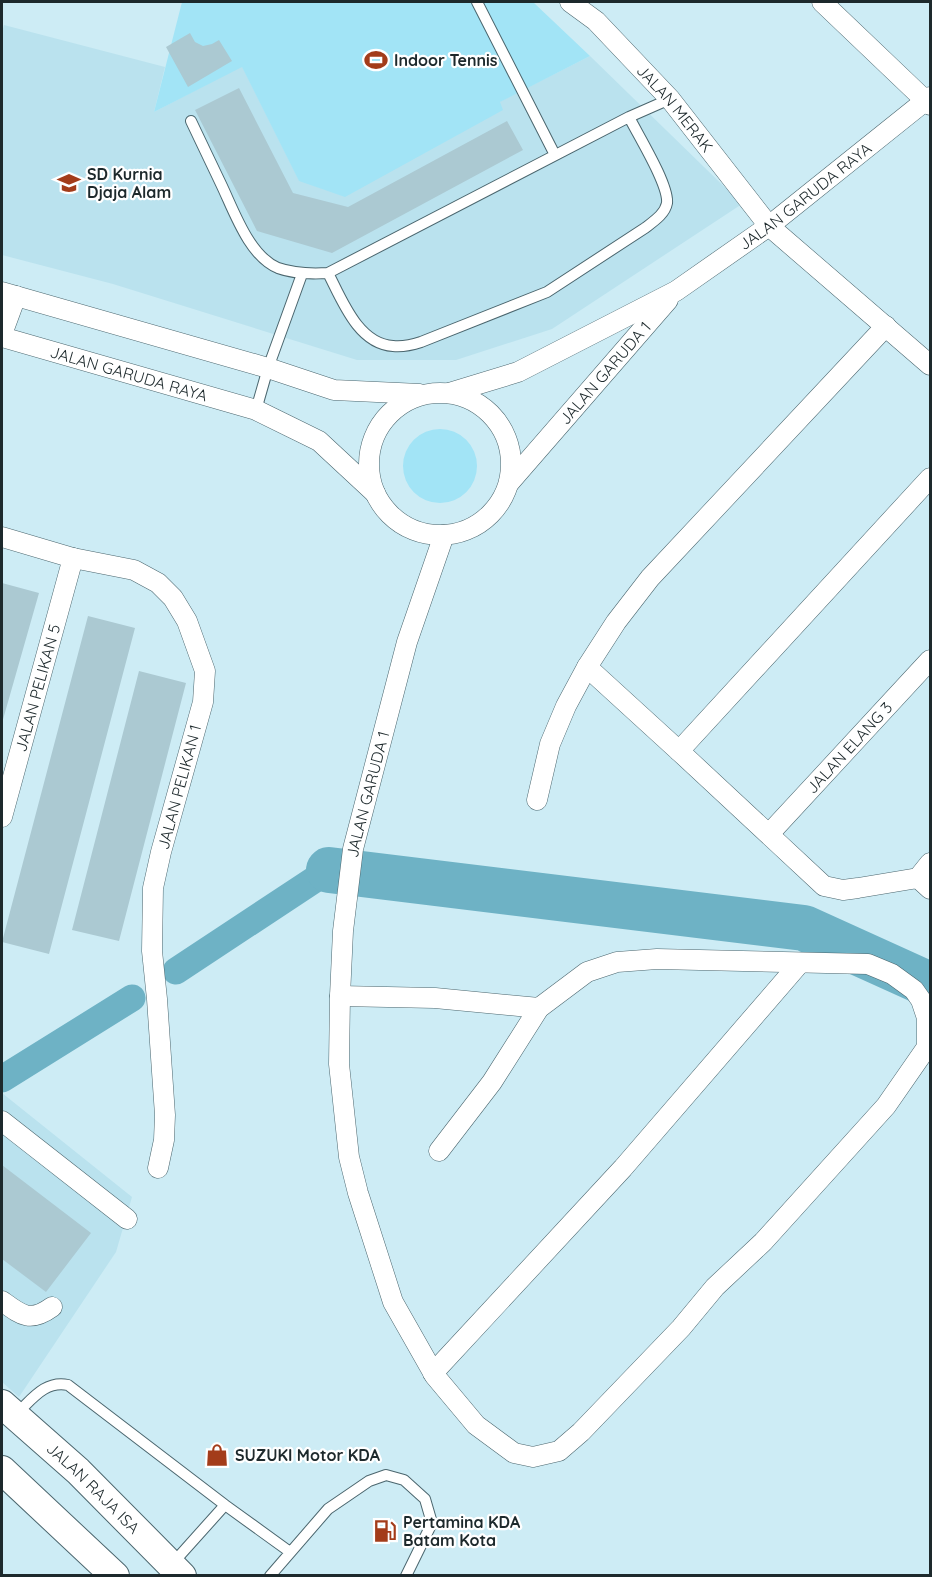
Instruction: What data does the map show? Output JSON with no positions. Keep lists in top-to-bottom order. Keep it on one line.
{"streets":{"main road":["JALAN RAJA ISA"],"street":["JALAN MERAK","JALAN GARUDA RAYA","JALAN GARUDA 1","JALAN PELIKAN 5","JALAN ELANG 3","JALAN PELIKAN 1"]},"crossings":[["JALAN MERAK","JALAN GARUDA RAYA"],["JALAN GARUDA RAYA","JALAN GARUDA 1"],["JALAN PELIKAN 5","JALAN PELIKAN 1"]],"places":{"sports":["Indoor Tennis"],"school or university":["SD Kurnia Djaja Alam"],"shop":["SUZUKI Motor KDA"],"fuel station":["Pertamina KDA Batam Kota"]}}
